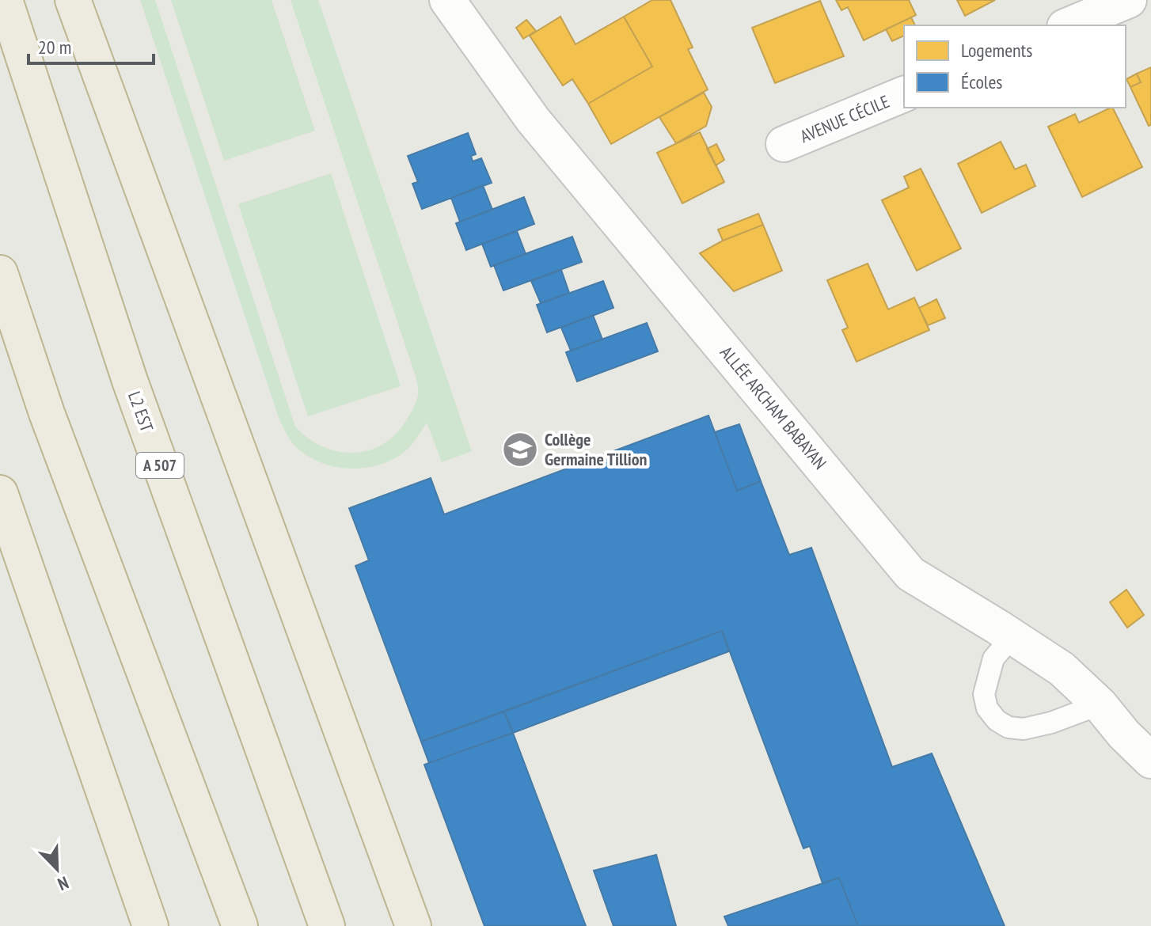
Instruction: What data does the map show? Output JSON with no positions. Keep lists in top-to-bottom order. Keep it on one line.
{"streets":{"highway":["L2 EST","A 507"],"street":["AVENUE CÉCILE","ALLÉE ARCHAM BABAYAN"]},"places":{"school or university":["Collège Germaine Tillion"]},"legend":["Logements","Écoles"],"scale_bar":"20 m","north":"bottom right"}
